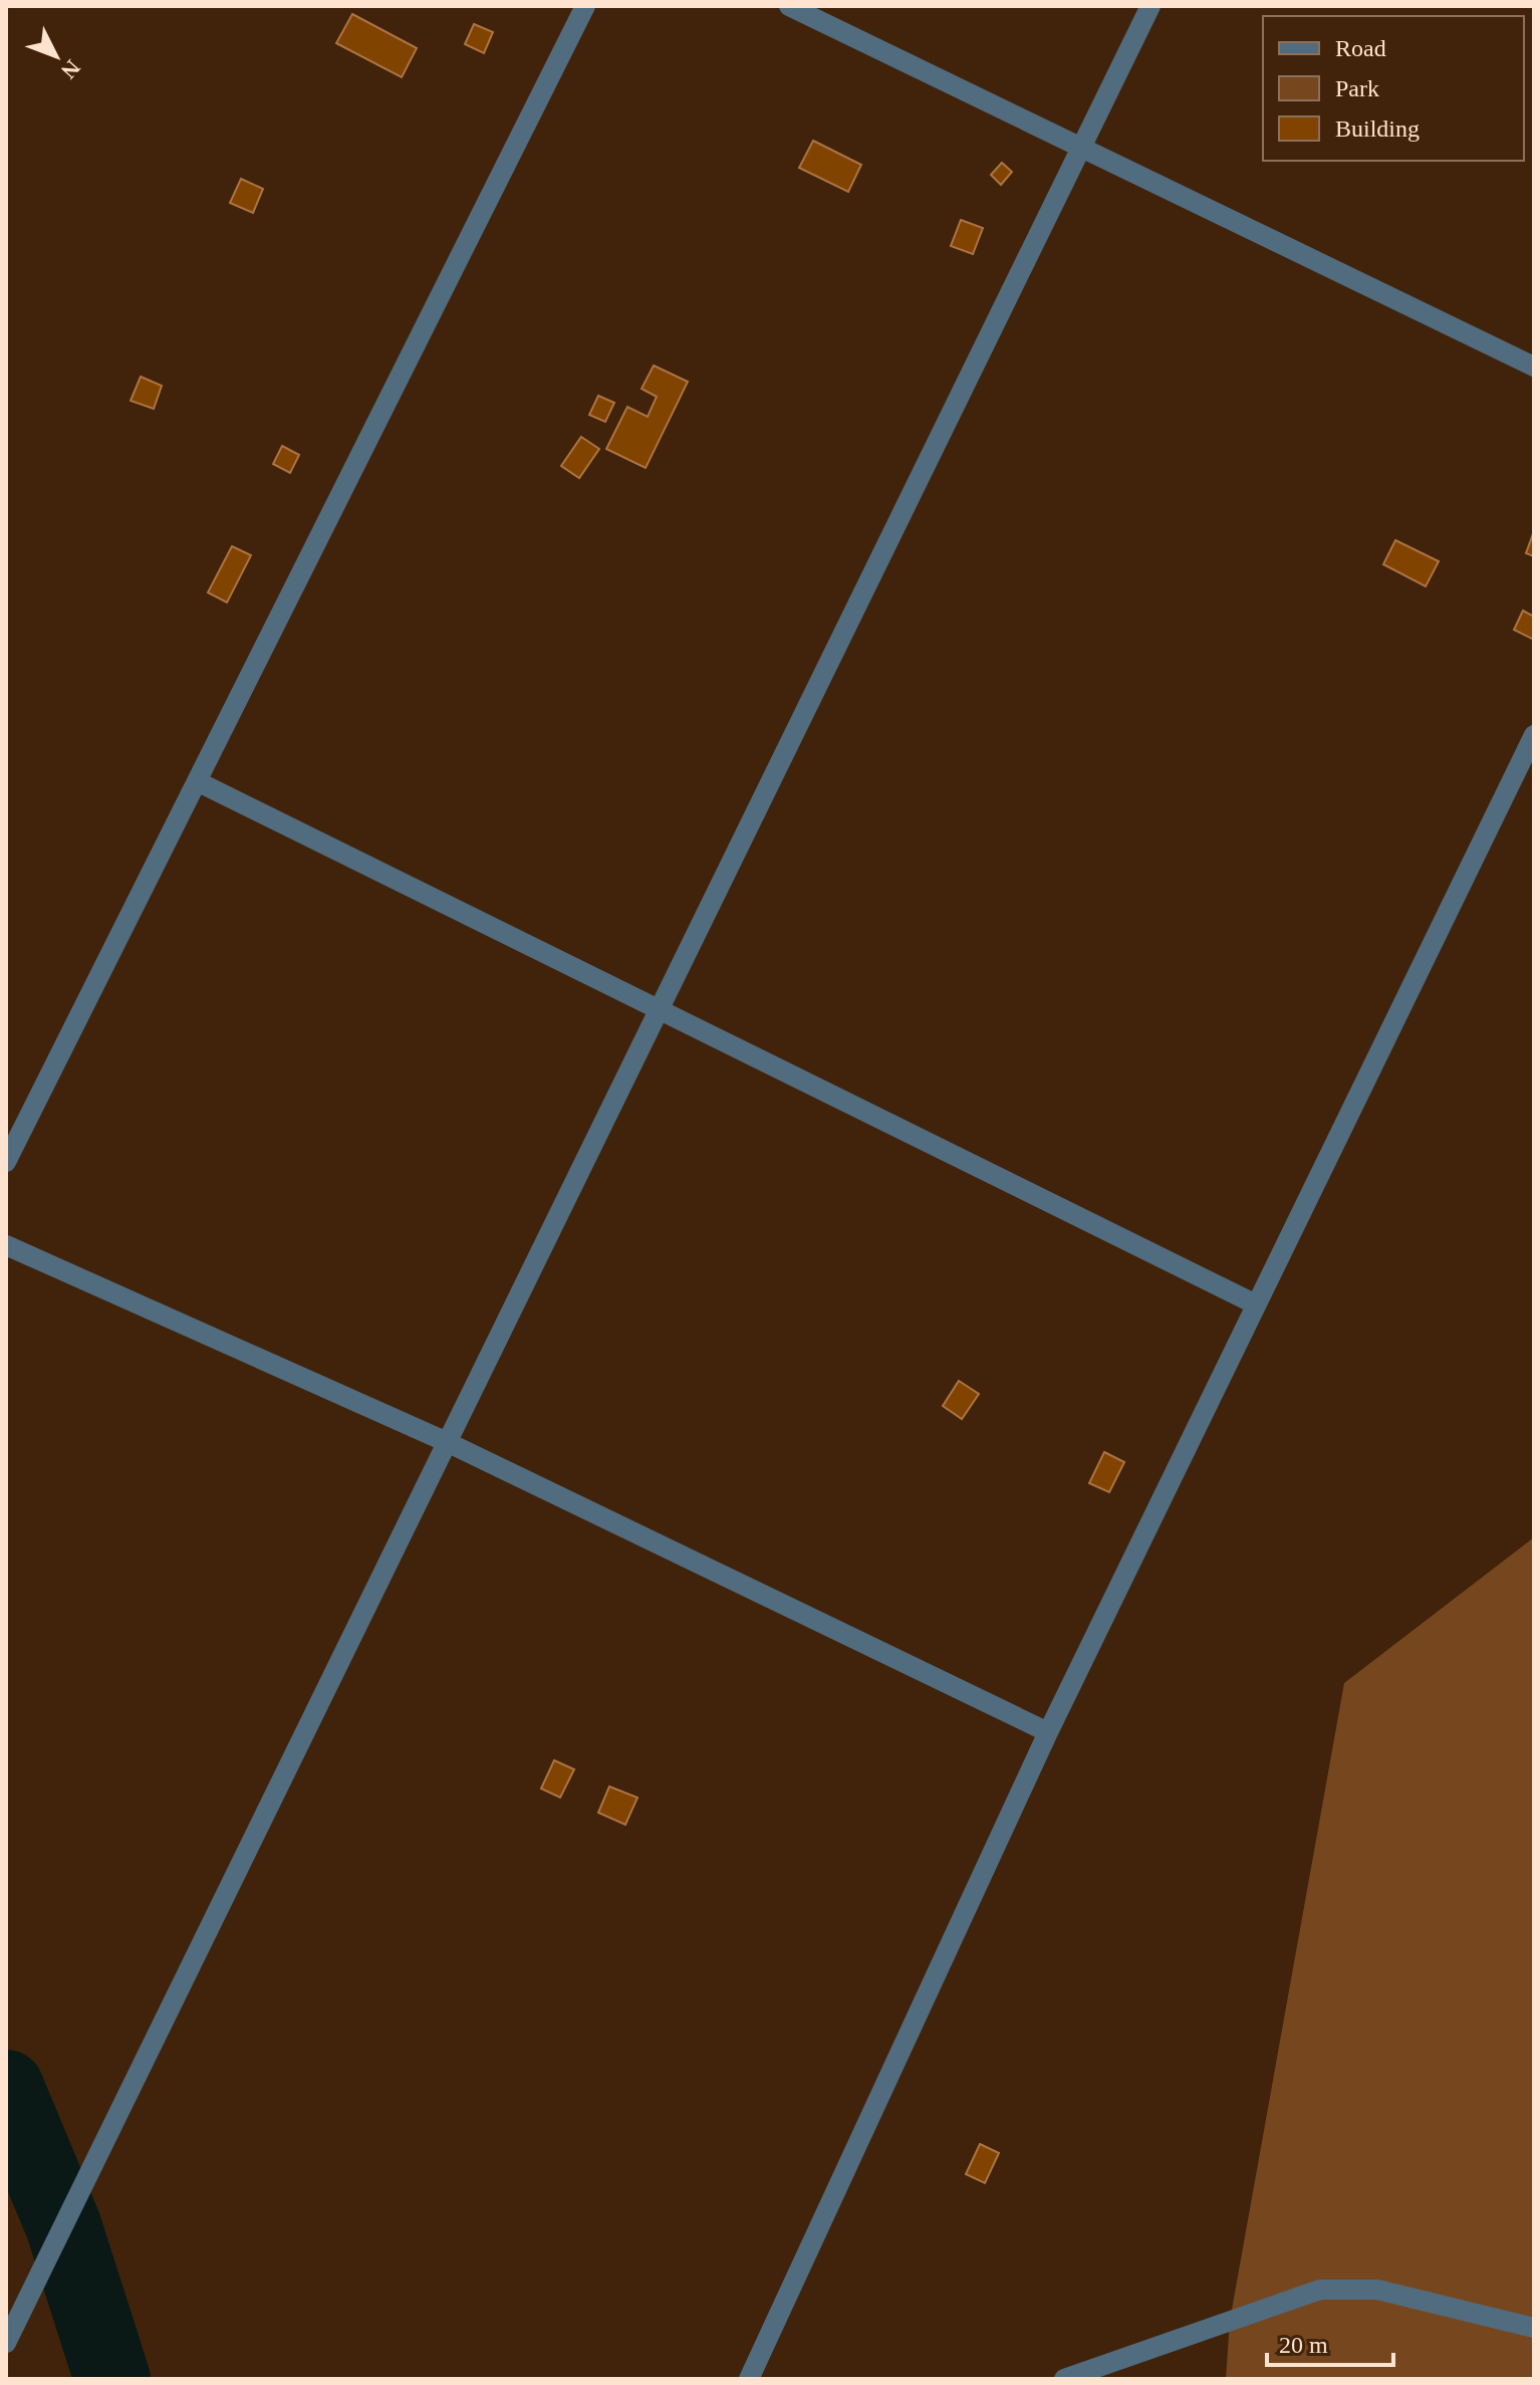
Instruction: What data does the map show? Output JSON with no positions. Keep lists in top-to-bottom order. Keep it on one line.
{"legend":["Road","Park","Building"],"scale_bar":"20 m","north":"bottom right"}
